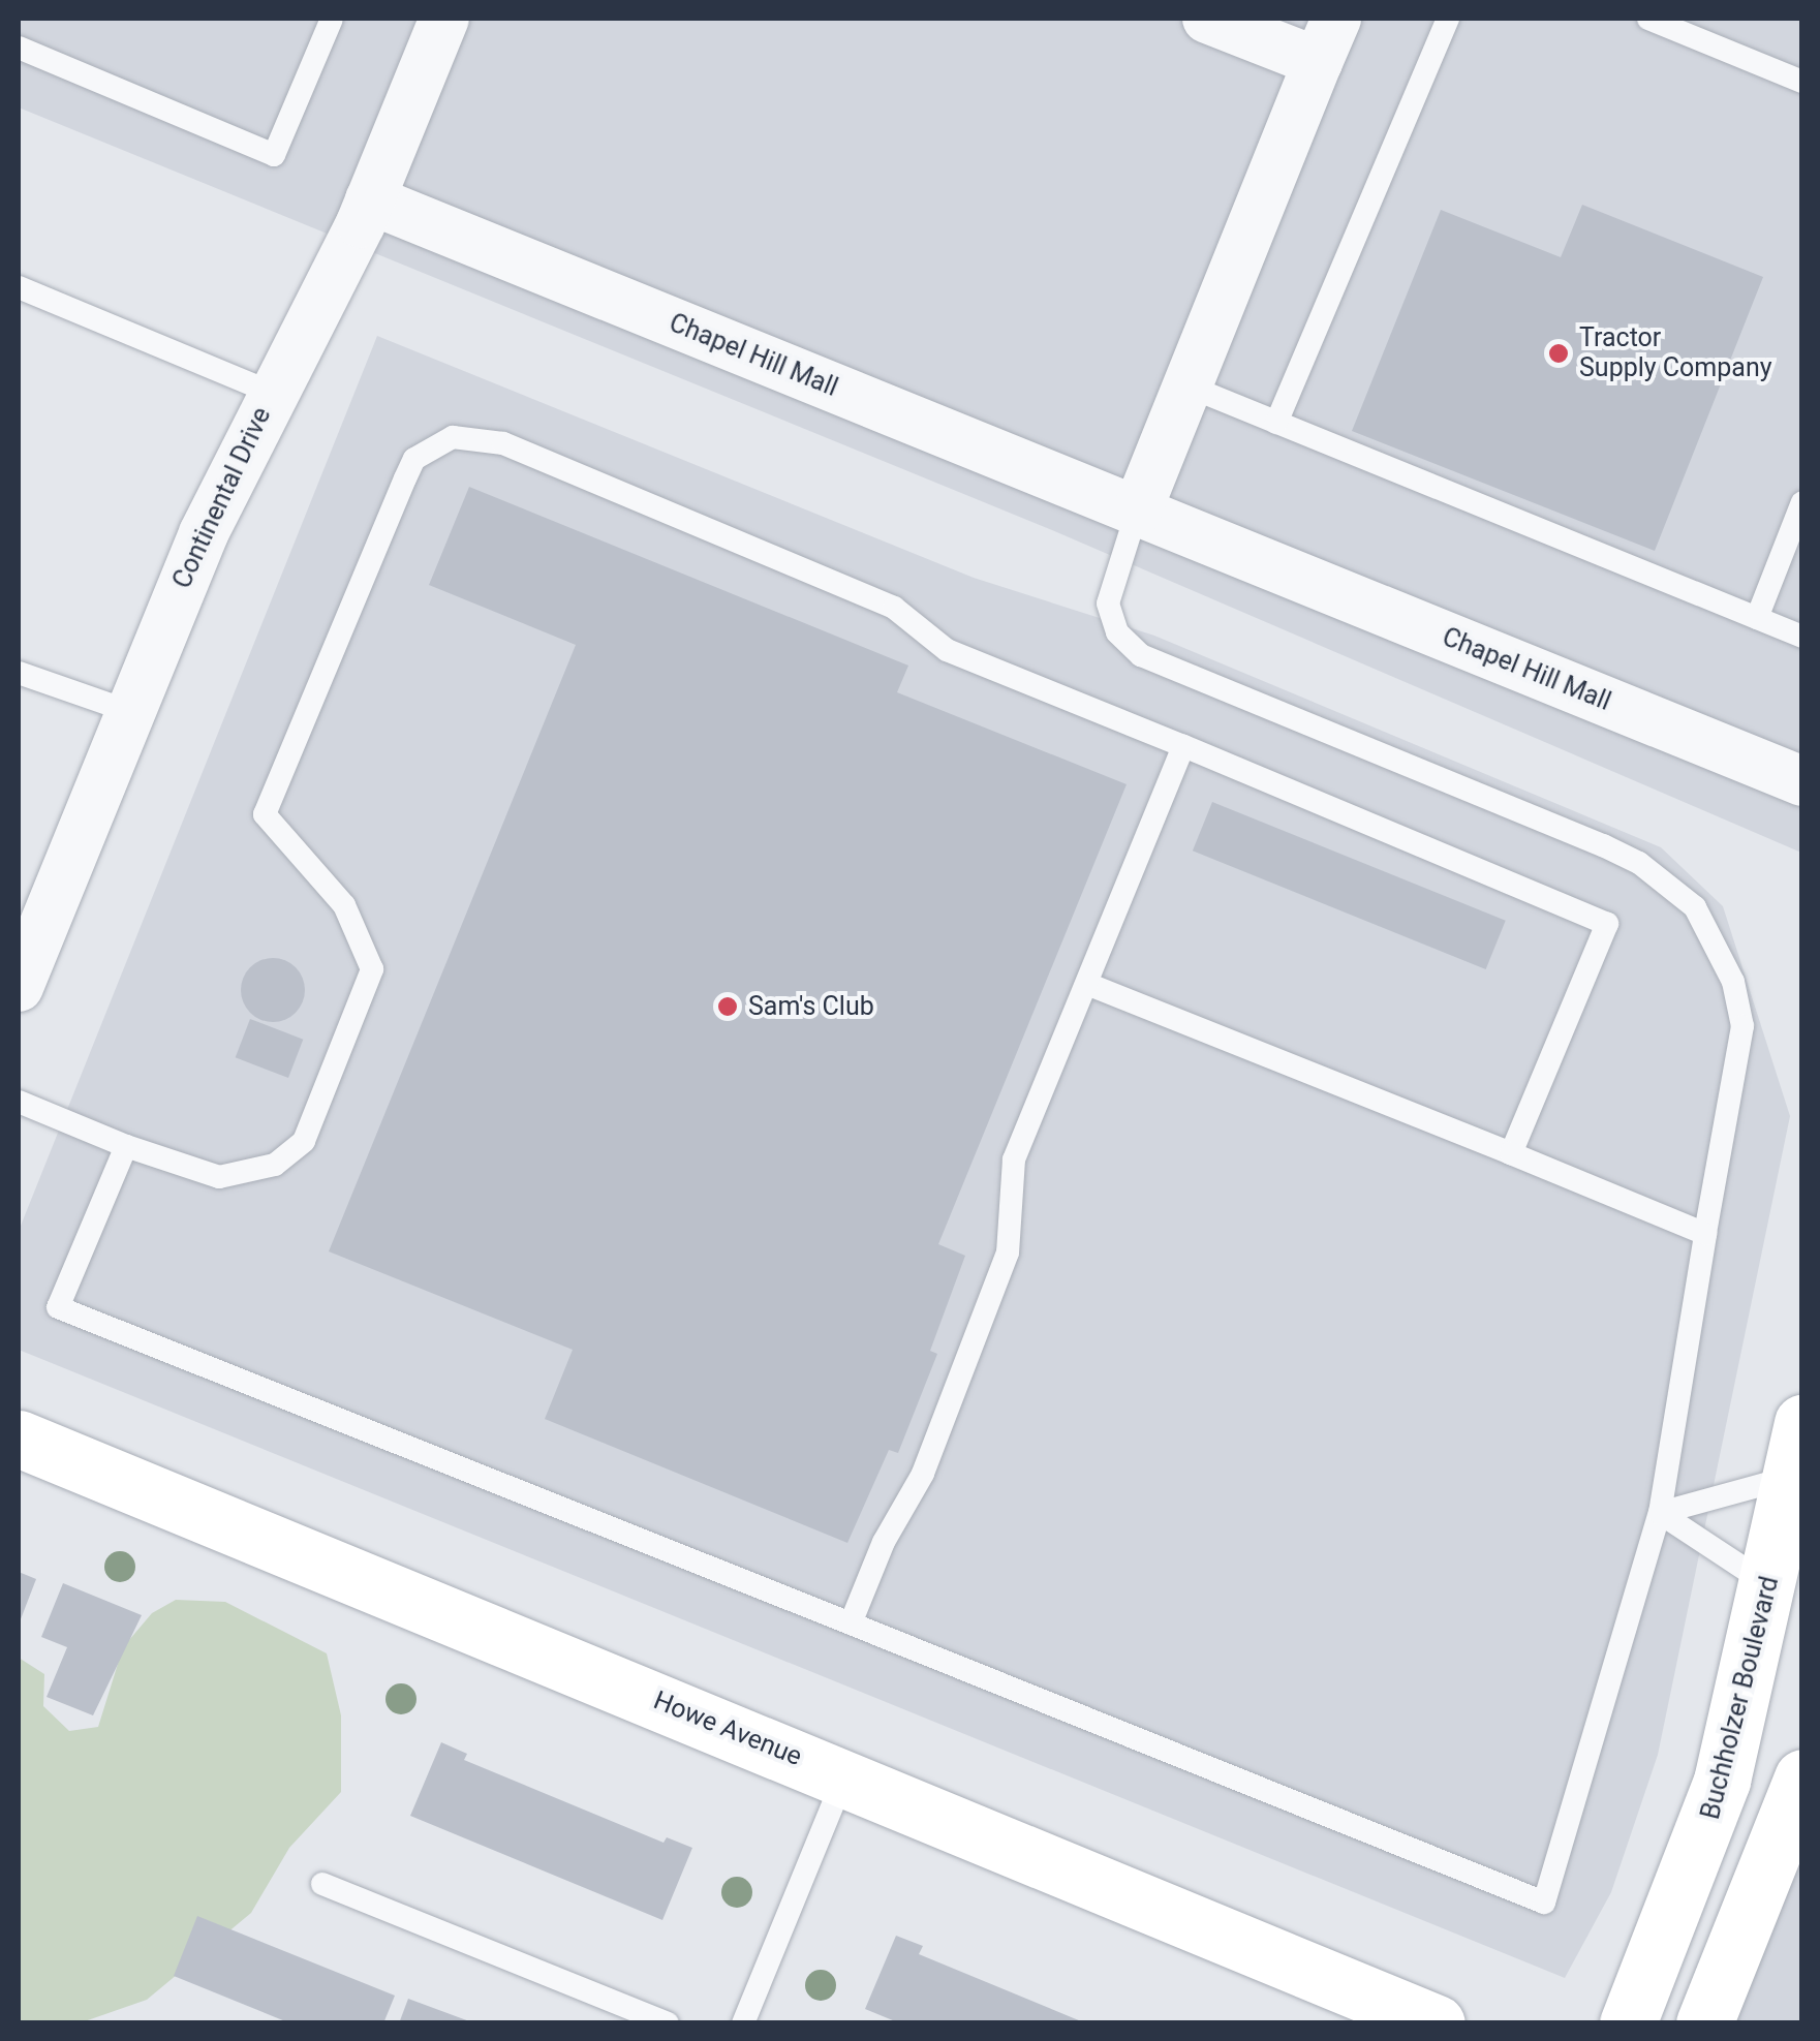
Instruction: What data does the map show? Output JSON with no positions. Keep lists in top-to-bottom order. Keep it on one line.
{"streets":{"street":["Chapel Hill Mall","Continental Drive","Buchholzer Boulevard","Howe Avenue"]},"crossings":[["Chapel Hill Mall","Continental Drive"]],"places":["Tractor Supply Company","Sam's Club"]}
